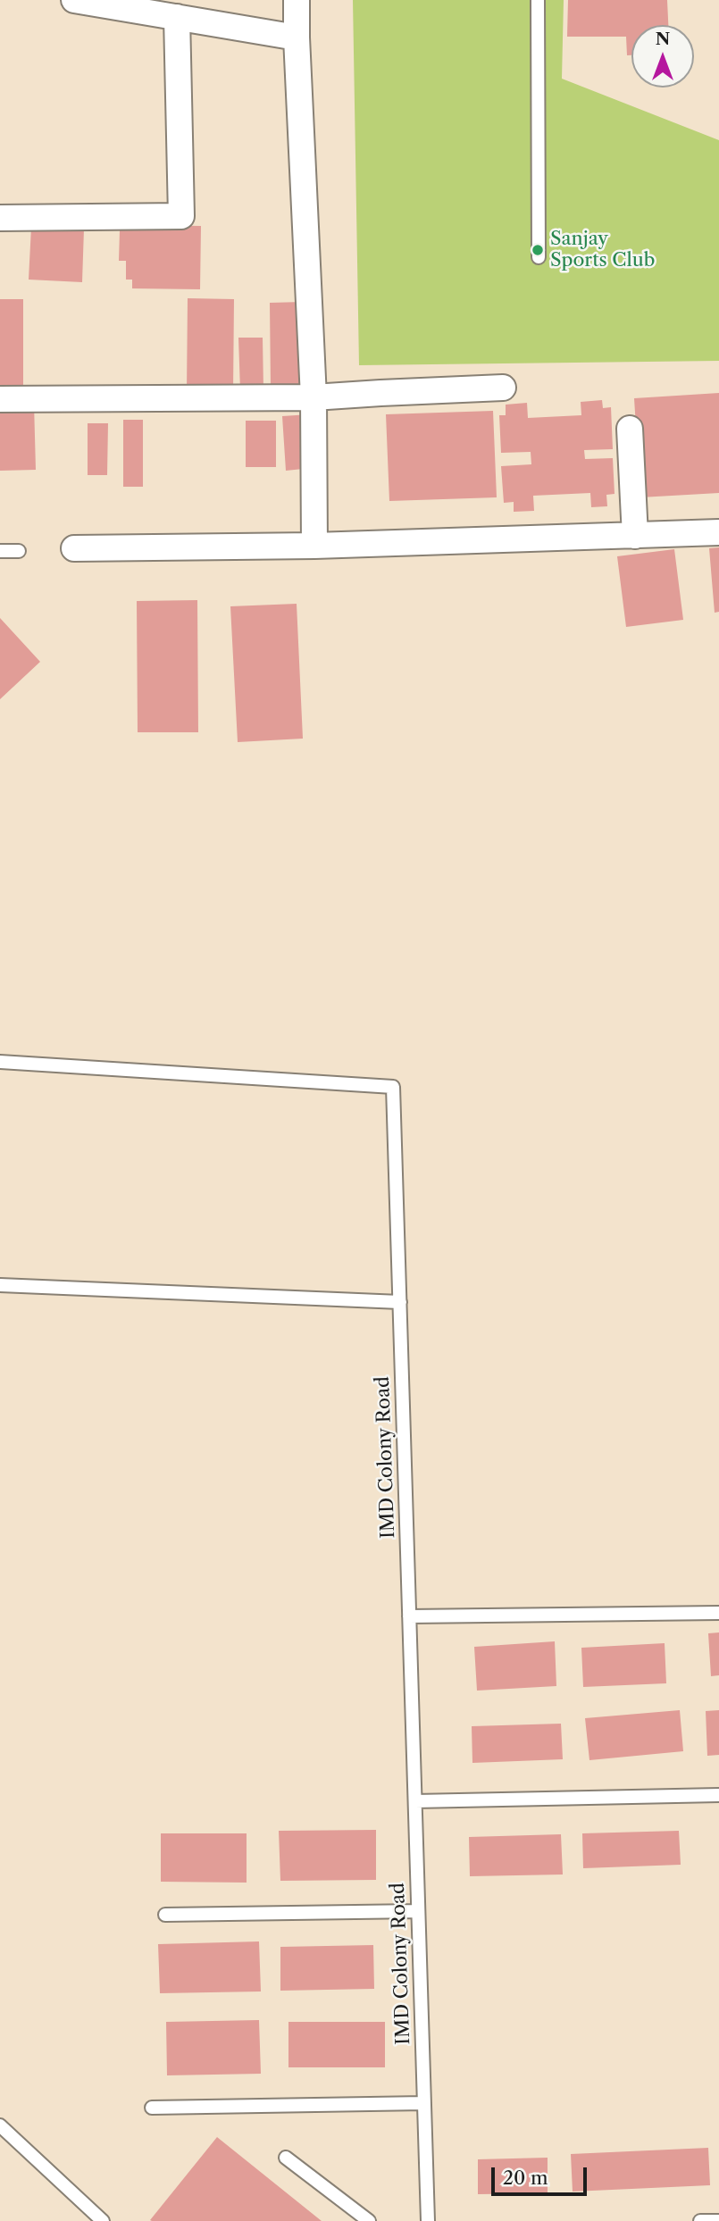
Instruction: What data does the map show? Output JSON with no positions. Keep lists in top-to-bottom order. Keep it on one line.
{"streets":{"lane":["IMD Colony Road"]},"places":["Sanjay Sports Club"],"scale_bar":"20 m","north":"top"}
